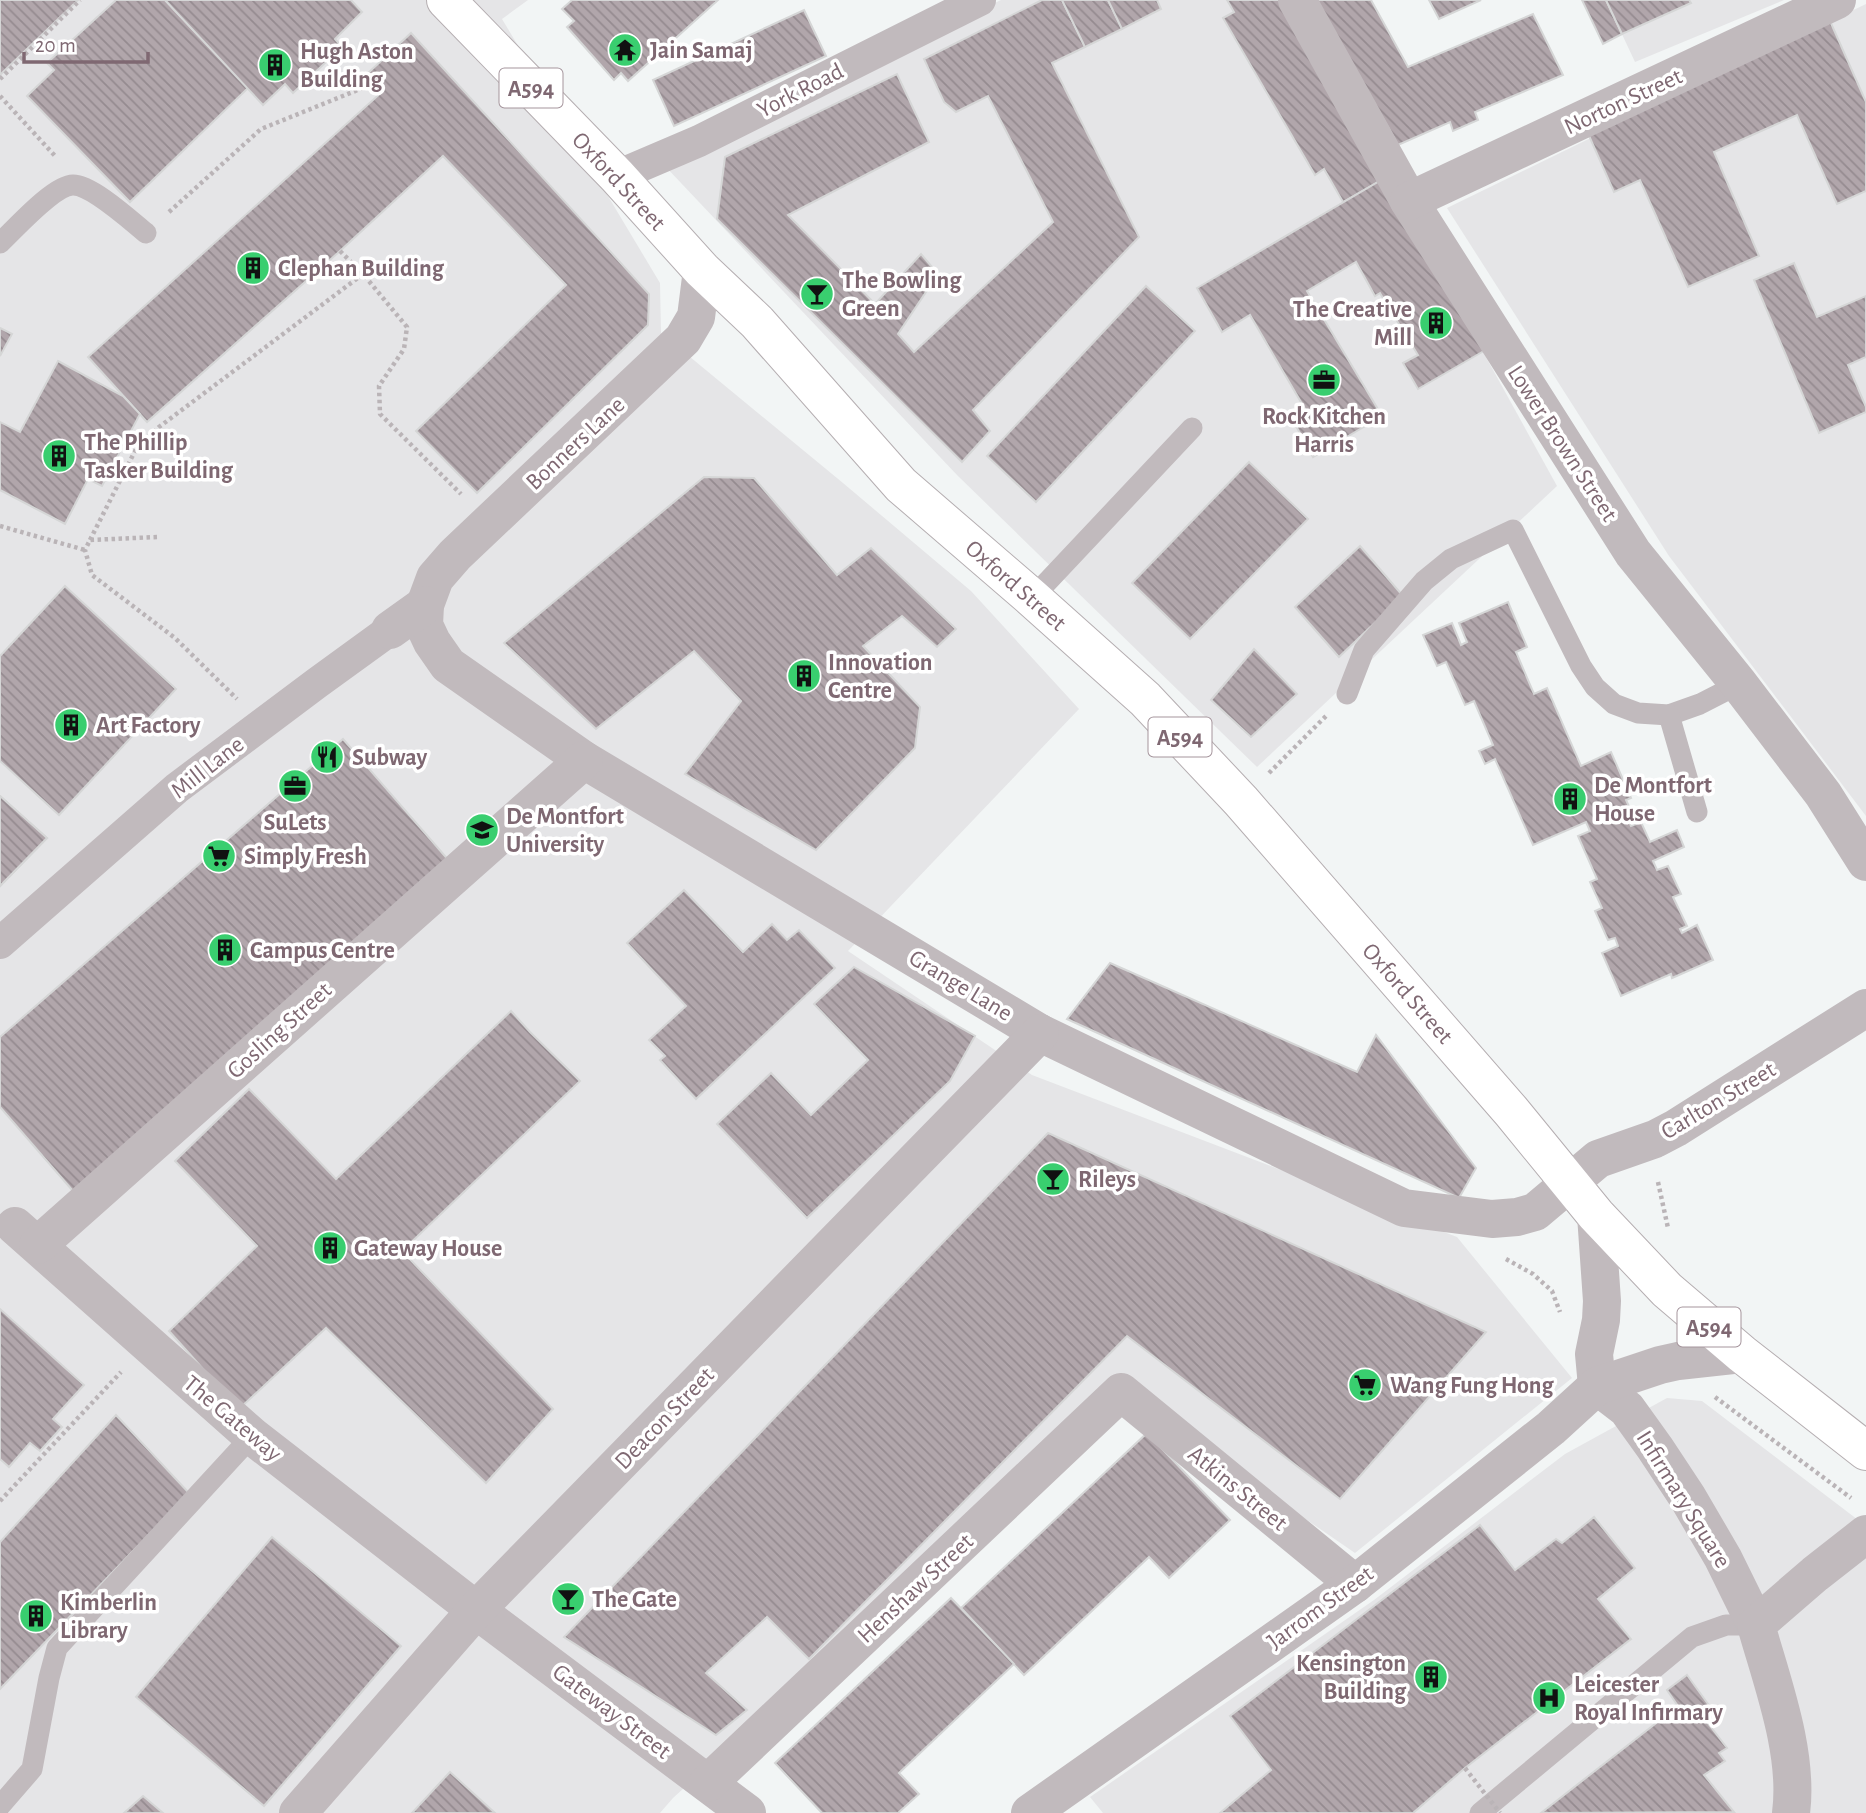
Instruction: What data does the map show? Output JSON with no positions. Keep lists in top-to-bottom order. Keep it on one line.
{"streets":{"main road":["A594","Oxford Street"],"street":["York Road","Norton Street","Bonners Lane","Lower Brown Street","Mill Lane","Grange Lane","Gosling Street","Carlton Street","The Gateway","Deacon Street","Atkins Street","Infirmary Square","Henshaw Street","Jarrom Street","Gateway Street"]},"crossings":[["A594","Oxford Street"],["A594","Grange Lane"],["A594","Carlton Street"],["A594","Jarrom Street"],["York Road","Oxford Street"],["Norton Street","Lower Brown Street"],["Oxford Street","Bonners Lane"],["Oxford Street","Grange Lane"],["Oxford Street","Carlton Street"],["Bonners Lane","Mill Lane"],["Bonners Lane","Grange Lane"],["Mill Lane","Grange Lane"],["Grange Lane","Gosling Street"],["Grange Lane","Carlton Street"],["Grange Lane","Deacon Street"],["Gosling Street","The Gateway"],["The Gateway","Deacon Street"],["The Gateway","Gateway Street"],["Deacon Street","Gateway Street"],["Atkins Street","Henshaw Street"],["Atkins Street","Jarrom Street"],["Infirmary Square","Jarrom Street"],["Henshaw Street","Gateway Street"]],"places":{"temple":["Jain Samaj"],"building":["Hugh Aston Building","Clephan Building","The Creative Mill","The Phillip Tasker Building","Innovation Centre","Art Factory","De Montfort House","Campus Centre","Gateway House","Kimberlin Library","Kensington Building"],"bar":["The Bowling Green","Rileys","The Gate"],"office":["Rock Kitchen Harris","SuLets"],"restaurant":["Subway"],"school or university":["De Montfort University"],"supermarket":["Simply Fresh","Wang Fung Hong"],"hospital":["Leicester Royal Infirmary"]},"scale_bar":"20 m"}
